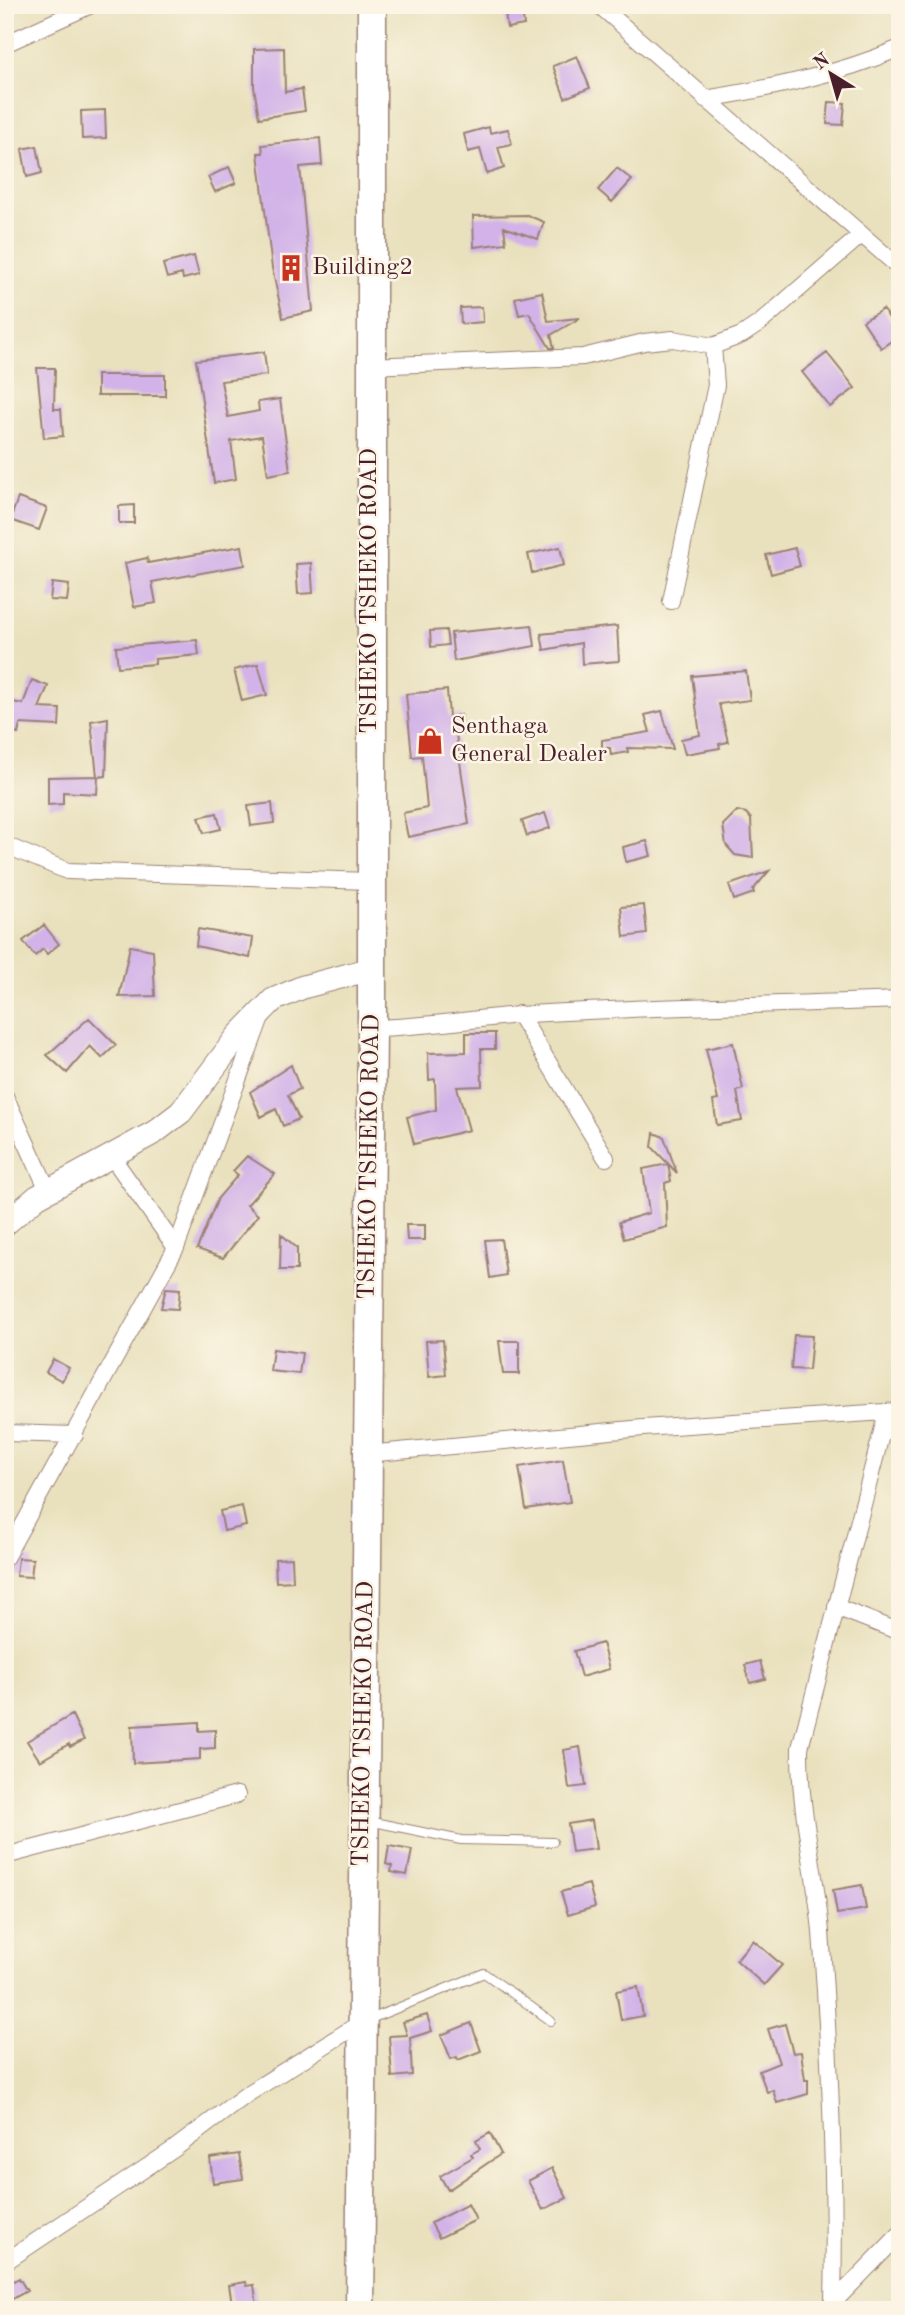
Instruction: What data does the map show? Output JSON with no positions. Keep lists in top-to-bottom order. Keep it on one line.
{"streets":{"highway":["TSHEKO TSHEKO ROAD"]},"places":{"building":["Building2"],"shop":["Senthaga General Dealer"]},"north":"top left"}
